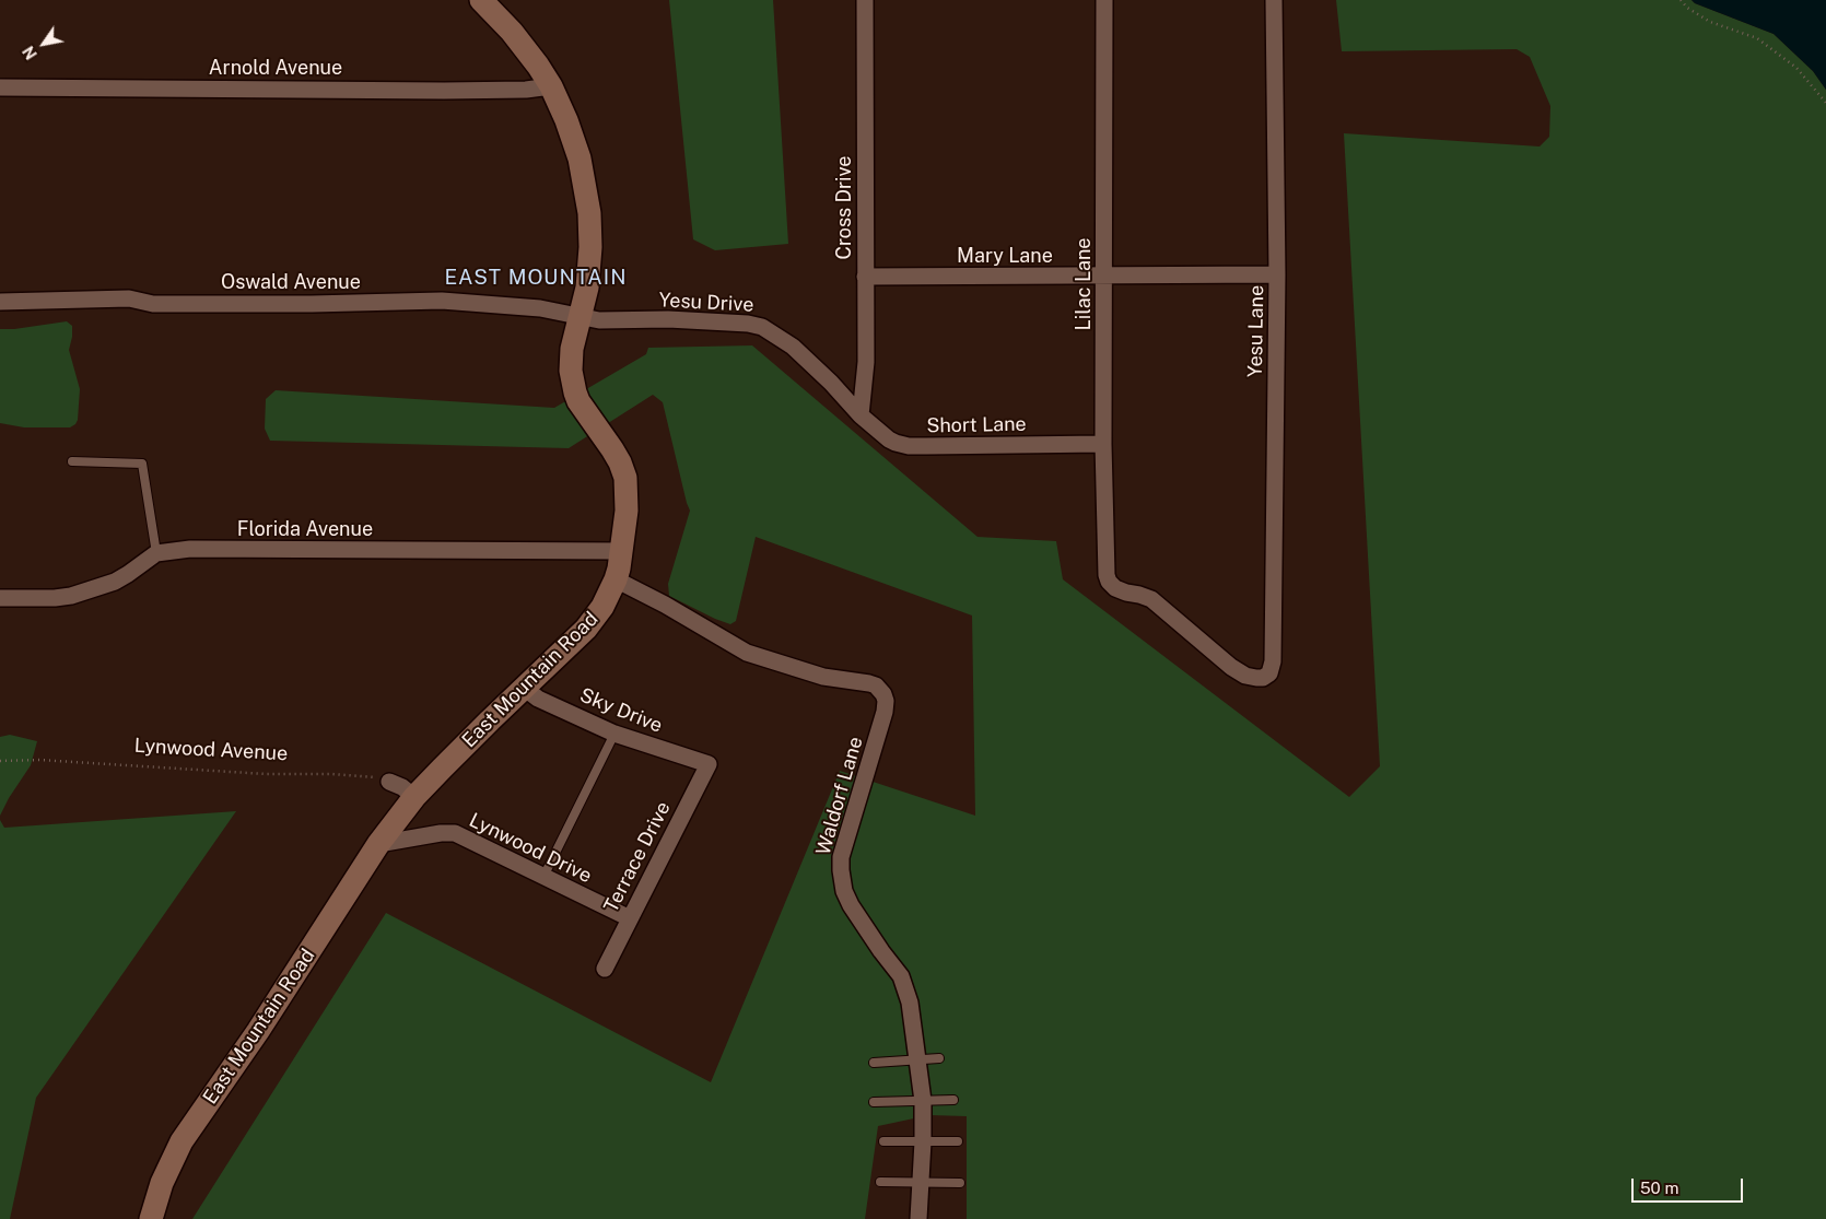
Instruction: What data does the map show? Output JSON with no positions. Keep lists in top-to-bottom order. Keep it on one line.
{"streets":{"street":["Arnold Avenue","Cross Drive","Mary Lane","Oswald Avenue","Lilac Lane","Yesu Drive","Yesu Lane","Short Lane","Florida Avenue","East Mountain Road","Sky Drive","Waldorf Lane","Lynwood Drive","Terrace Drive"],"path":["Lynwood Avenue"]},"crossings":[["Arnold Avenue","East Mountain Road"],["Cross Drive","Mary Lane"],["Cross Drive","Yesu Drive"],["Cross Drive","Short Lane"],["Mary Lane","Lilac Lane"],["Mary Lane","Yesu Lane"],["Oswald Avenue","Yesu Drive"],["Oswald Avenue","East Mountain Road"],["Lilac Lane","Yesu Lane"],["Lilac Lane","Short Lane"],["Yesu Drive","Short Lane"],["Yesu Drive","East Mountain Road"],["Florida Avenue","East Mountain Road"],["East Mountain Road","Sky Drive"],["East Mountain Road","Waldorf Lane"],["East Mountain Road","Lynwood Drive"],["Sky Drive","Terrace Drive"],["Lynwood Drive","Terrace Drive"]],"districts":["EAST MOUNTAIN"],"scale_bar":"50 m","north":"bottom left"}
